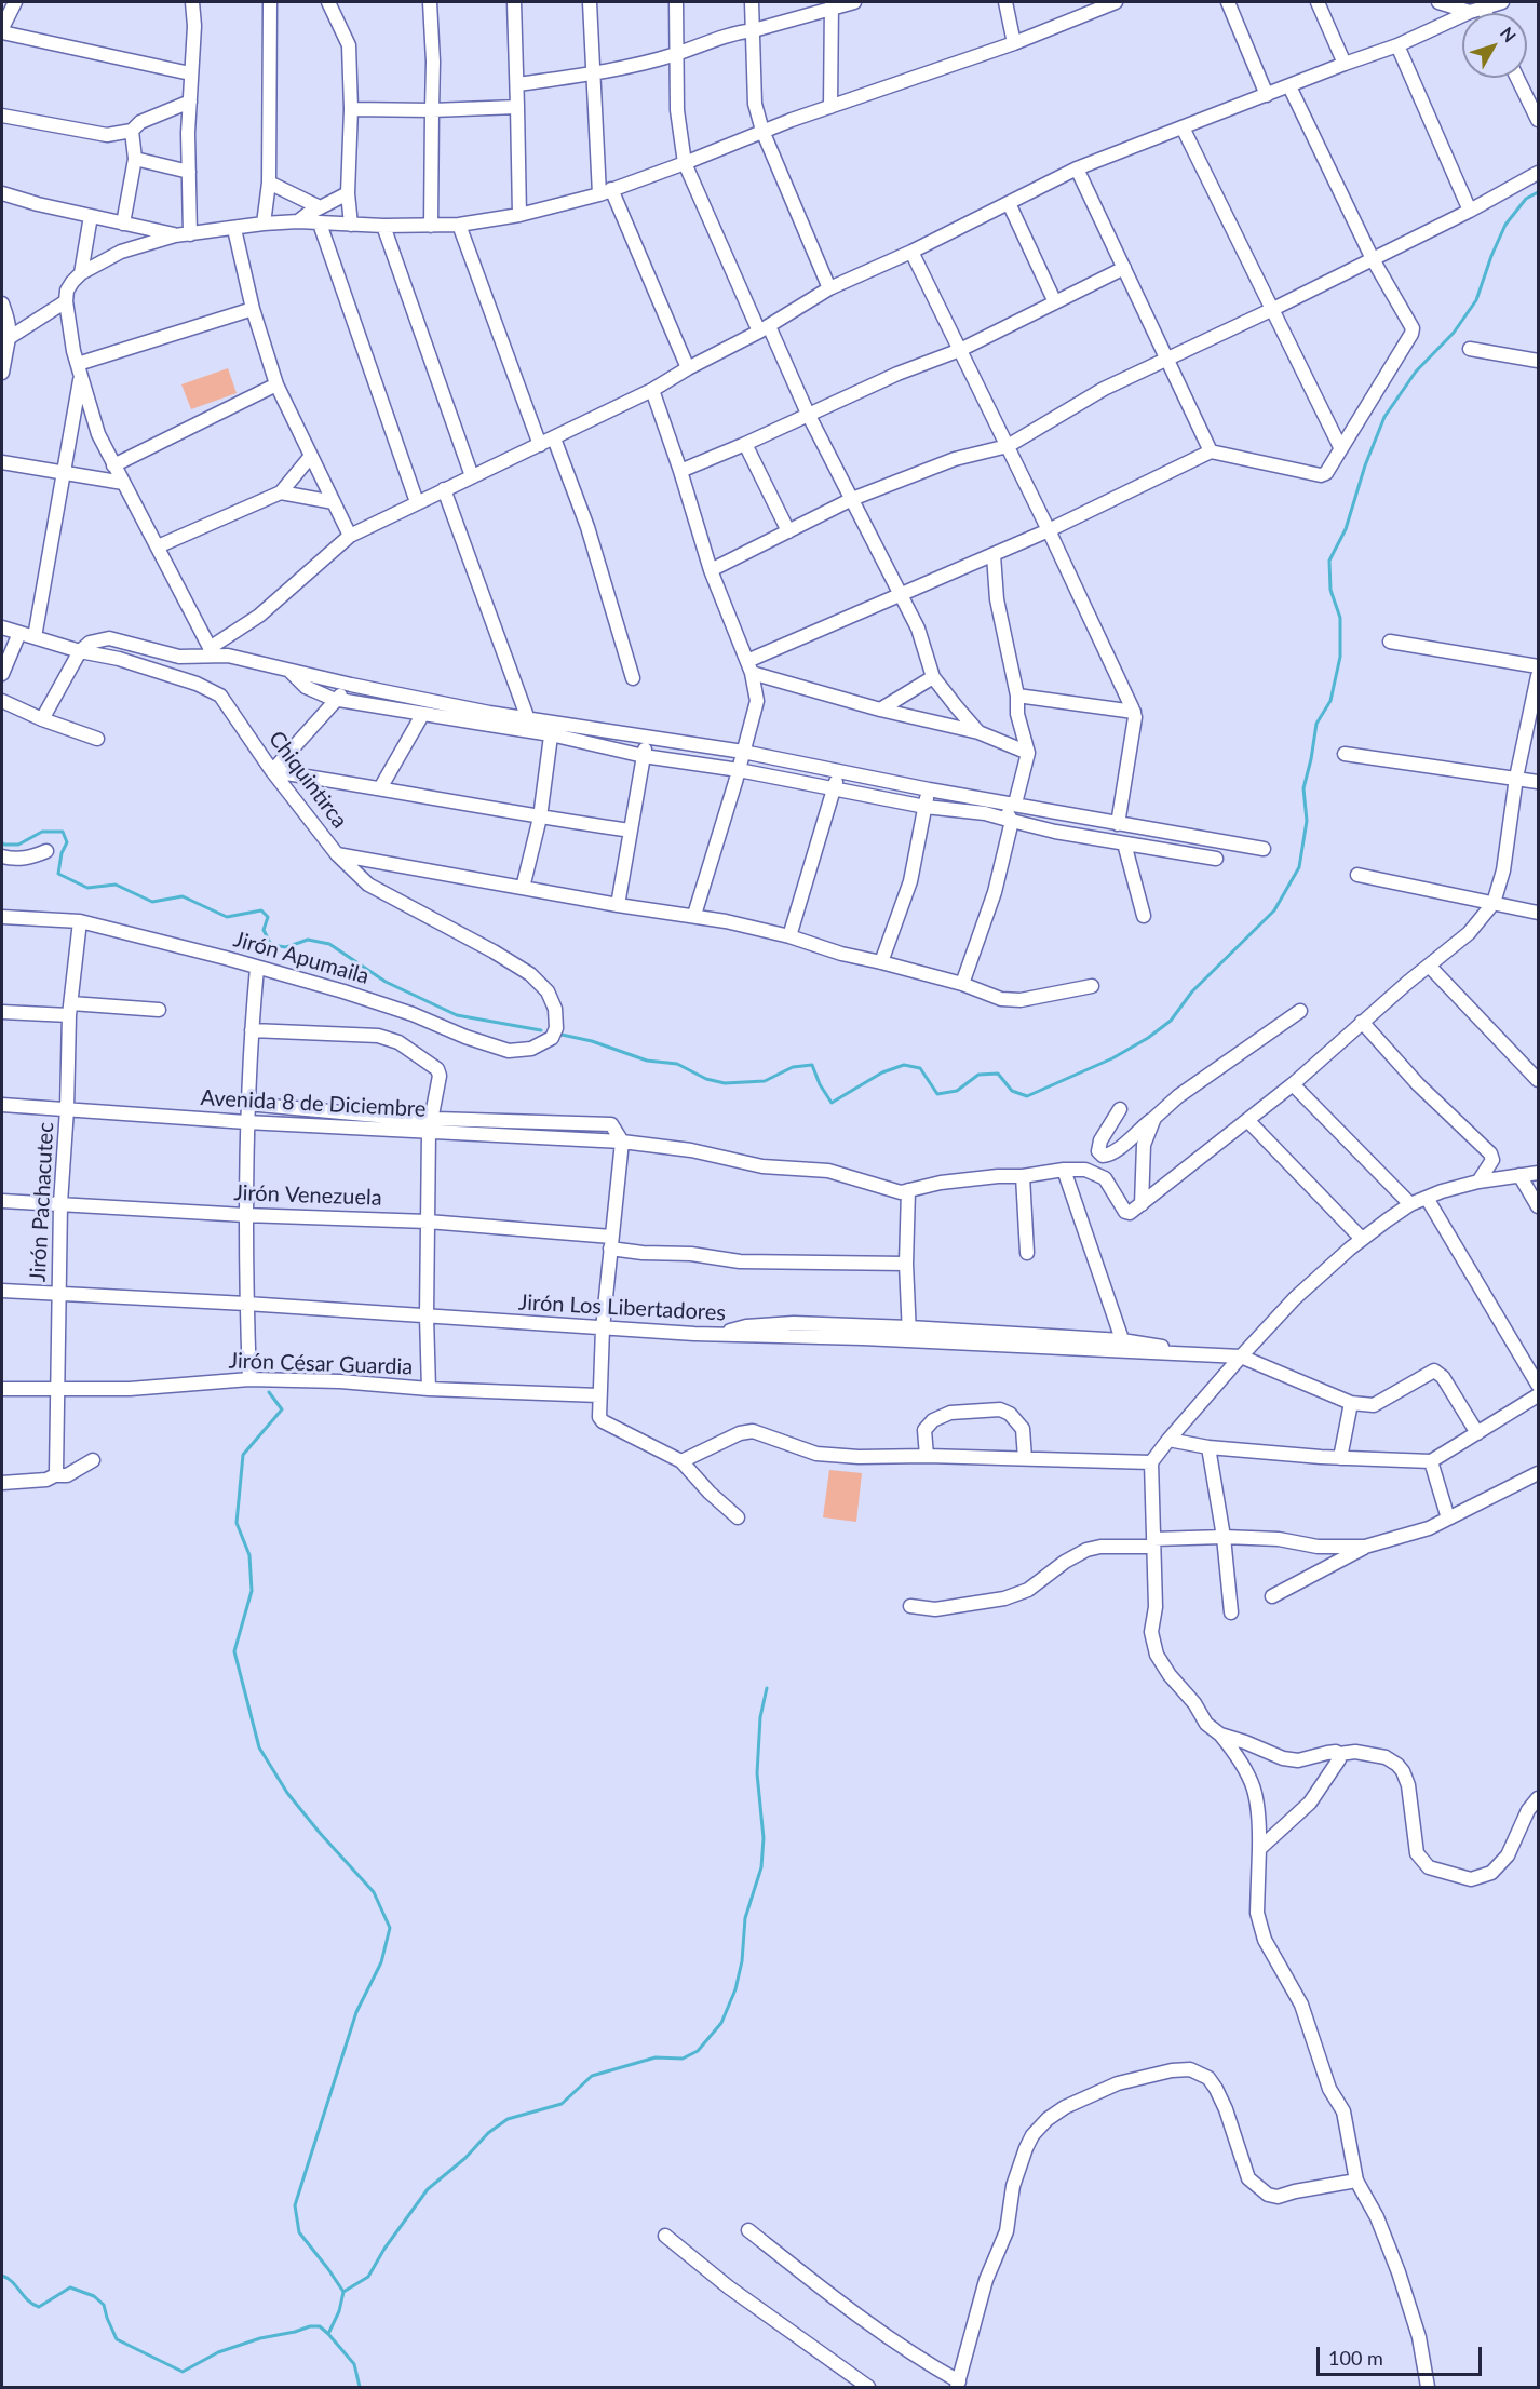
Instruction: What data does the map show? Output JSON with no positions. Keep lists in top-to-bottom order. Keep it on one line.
{"streets":{"street":["Chiquintirca","Jirón Apumaila","Avenida 8 de Diciembre","Jirón Venezuela","Jirón Pachacutec","Jirón Los Libertadores","Jirón César Guardia"]},"crossings":[["Chiquintirca","Jirón Apumaila"],["Jirón Apumaila","Jirón Pachacutec"],["Avenida 8 de Diciembre","Jirón Pachacutec"],["Jirón Venezuela","Jirón Pachacutec"],["Jirón Pachacutec","Jirón Los Libertadores"],["Jirón Pachacutec","Jirón César Guardia"]],"scale_bar":"100 m","north":"top right"}
